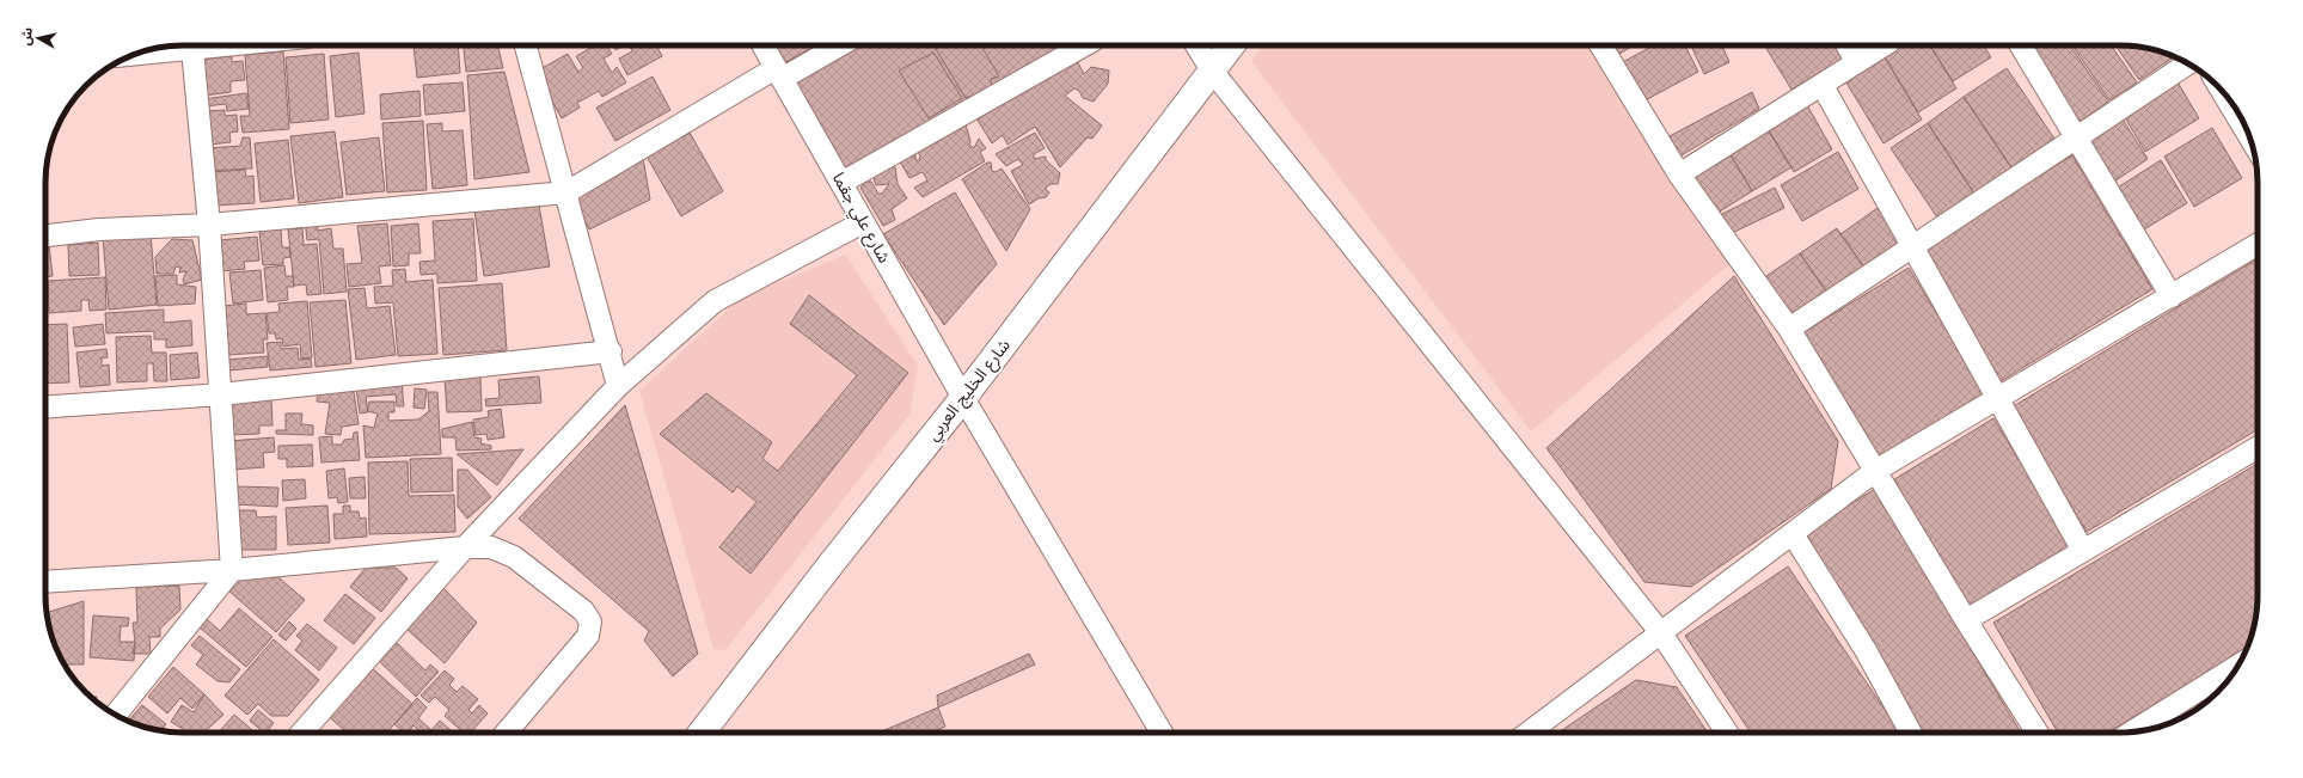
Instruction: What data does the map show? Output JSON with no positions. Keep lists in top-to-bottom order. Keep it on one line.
{"streets":{"main road":["شارع الخليج العربي"],"street":["شارع علي جقما"]},"crossings":[["شارع علي جقما","شارع الخليج العربي"]],"north":"left"}
